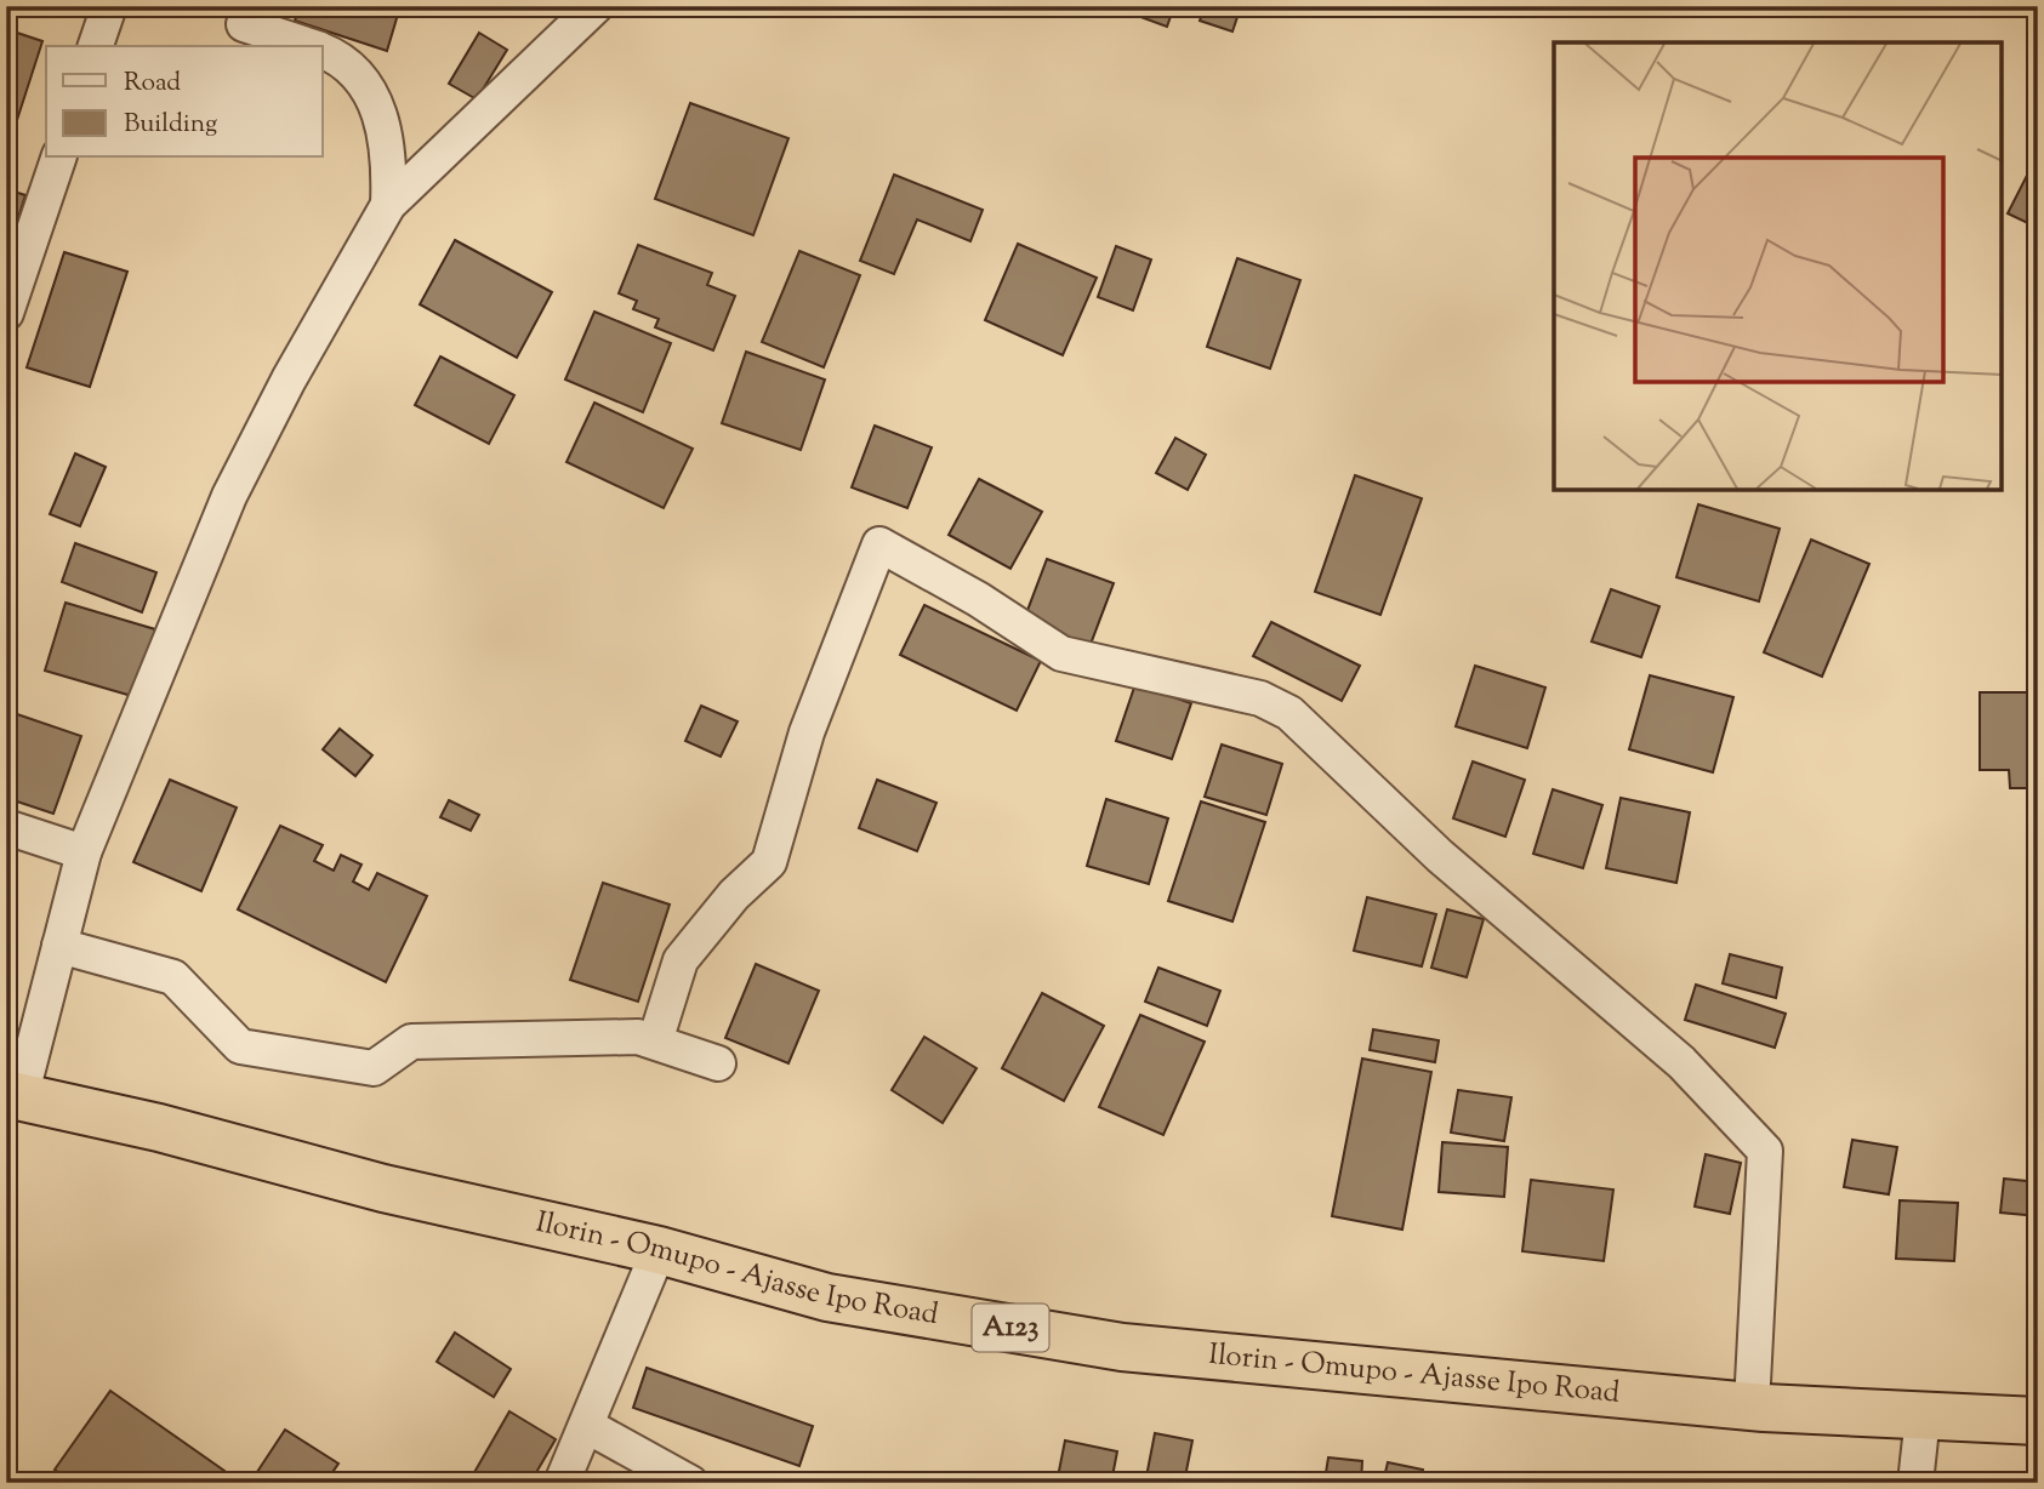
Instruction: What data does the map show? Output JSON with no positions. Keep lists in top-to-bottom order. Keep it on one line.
{"streets":{"highway":["Ilorin - Omupo - Ajasse Ipo Road","A123"]},"legend":["Road","Building"]}
